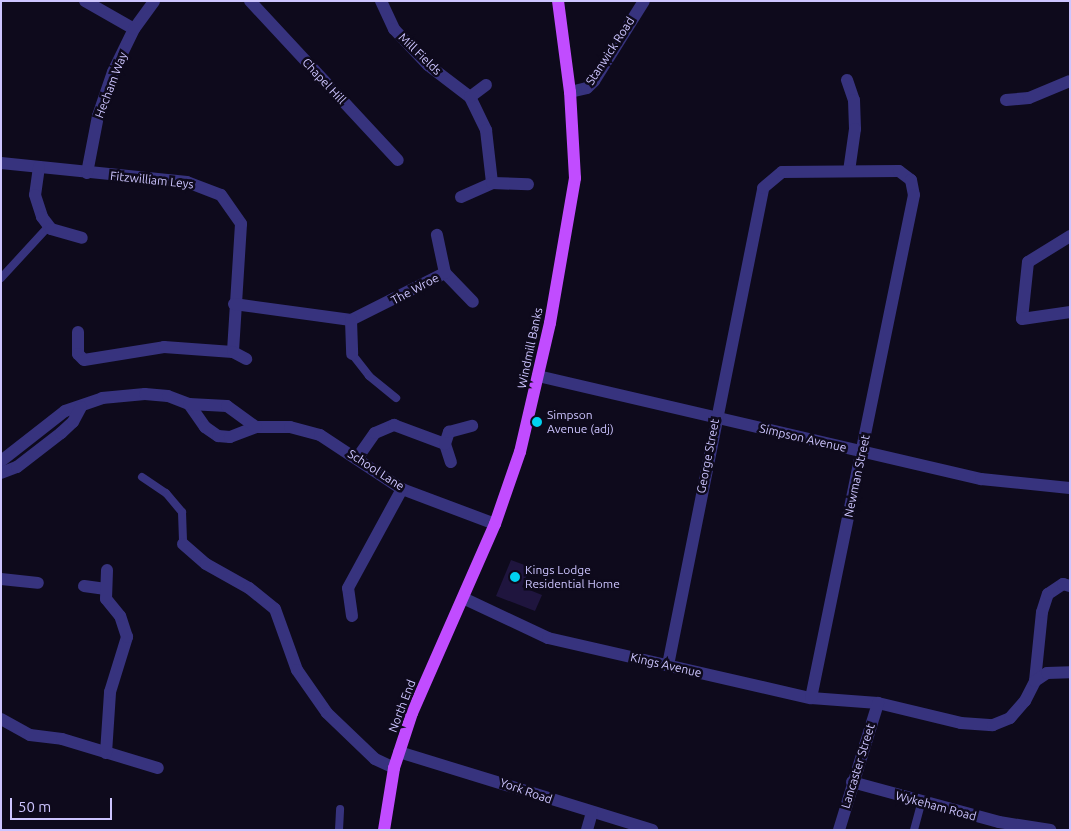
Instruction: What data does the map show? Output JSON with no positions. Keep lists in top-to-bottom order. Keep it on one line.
{"streets":{"main road":["Windmill Banks","North End"],"street":["Stanwick Road","Mill Fields","Chapel Hill","Hecham Way","Fitzwilliam Leys","The Wroe","Simpson Avenue","George Street","School Lane","Newman Street","Kings Avenue","Lancaster Street","York Road","Wykeham Road"]},"crossings":[["Stanwick Road","Windmill Banks"],["Hecham Way","Fitzwilliam Leys"],["Windmill Banks","Simpson Avenue"],["Windmill Banks","School Lane"],["Windmill Banks","Kings Avenue"],["Windmill Banks","North End"],["Simpson Avenue","George Street"],["Simpson Avenue","Newman Street"],["George Street","Newman Street"],["George Street","Kings Avenue"],["Newman Street","Kings Avenue"],["Kings Avenue","North End"],["Kings Avenue","Lancaster Street"],["North End","York Road"],["Lancaster Street","Wykeham Road"]],"places":["Simpson Avenue (adj)","Kings Lodge Residential Home"],"scale_bar":"50 m"}
